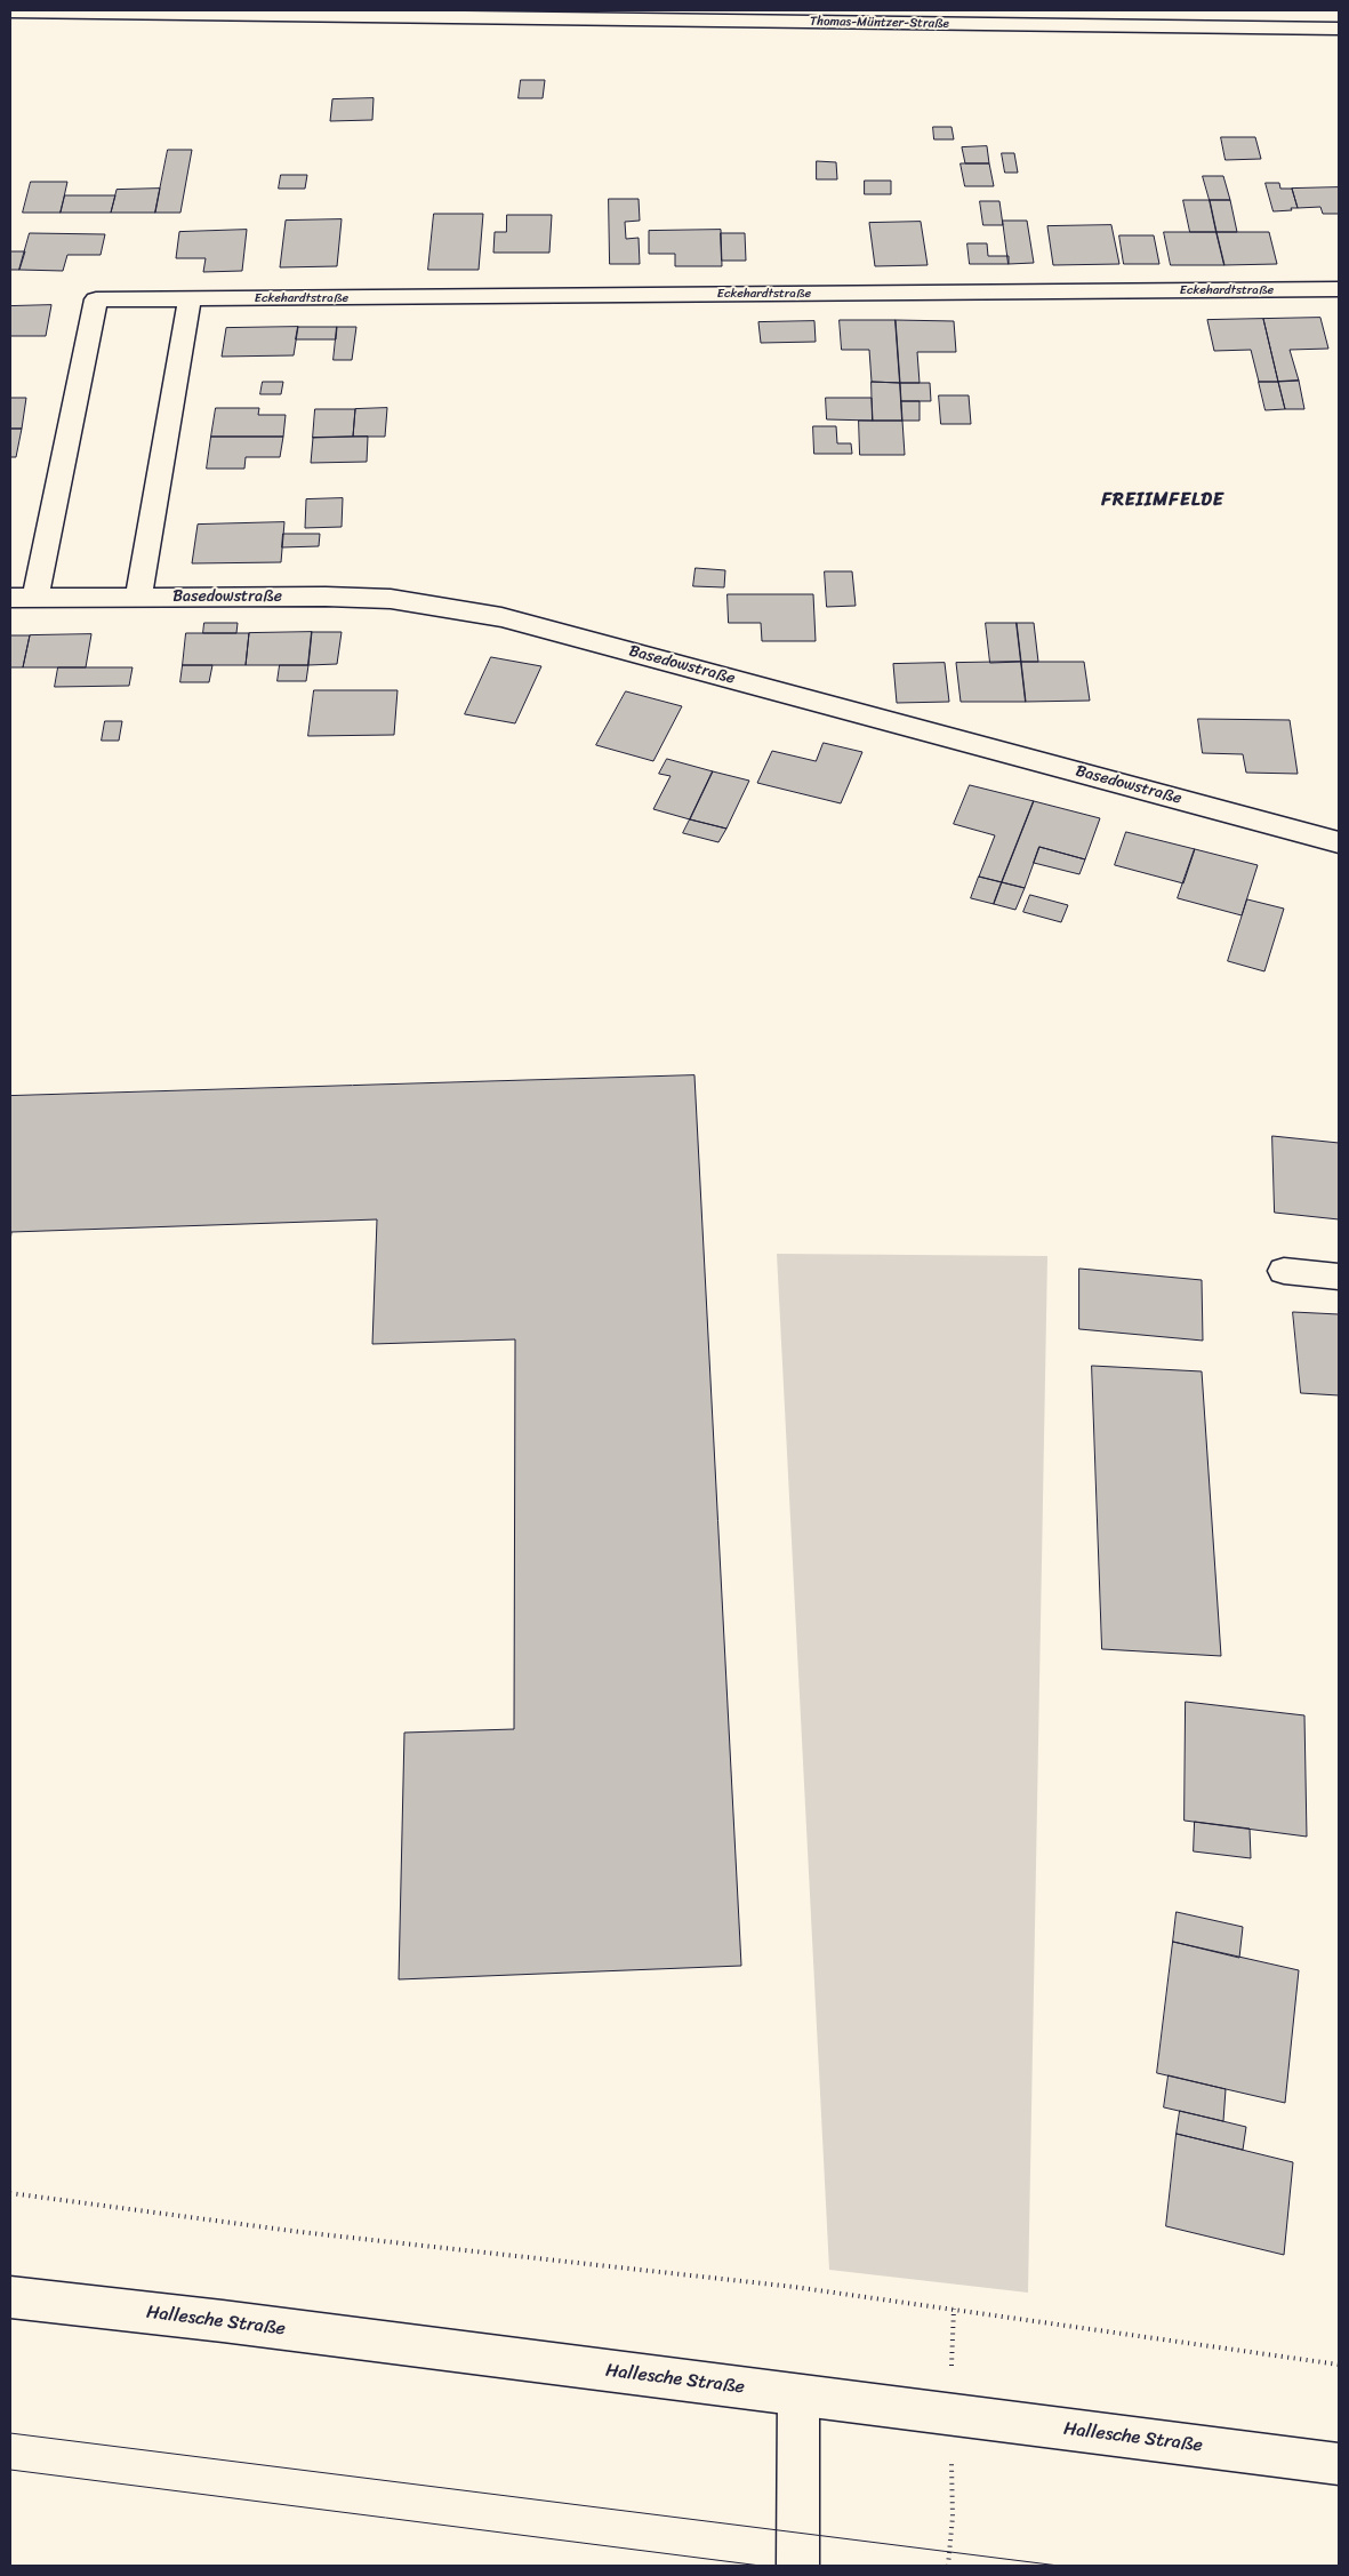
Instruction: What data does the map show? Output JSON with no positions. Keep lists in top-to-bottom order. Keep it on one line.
{"streets":{"street":["Thomas-Müntzer-Straße","Eckehardtstraße","Basedowstraße","Hallesche Straße"]},"crossings":[["Eckehardtstraße","Basedowstraße"]],"districts":["FREIIMFELDE"]}
